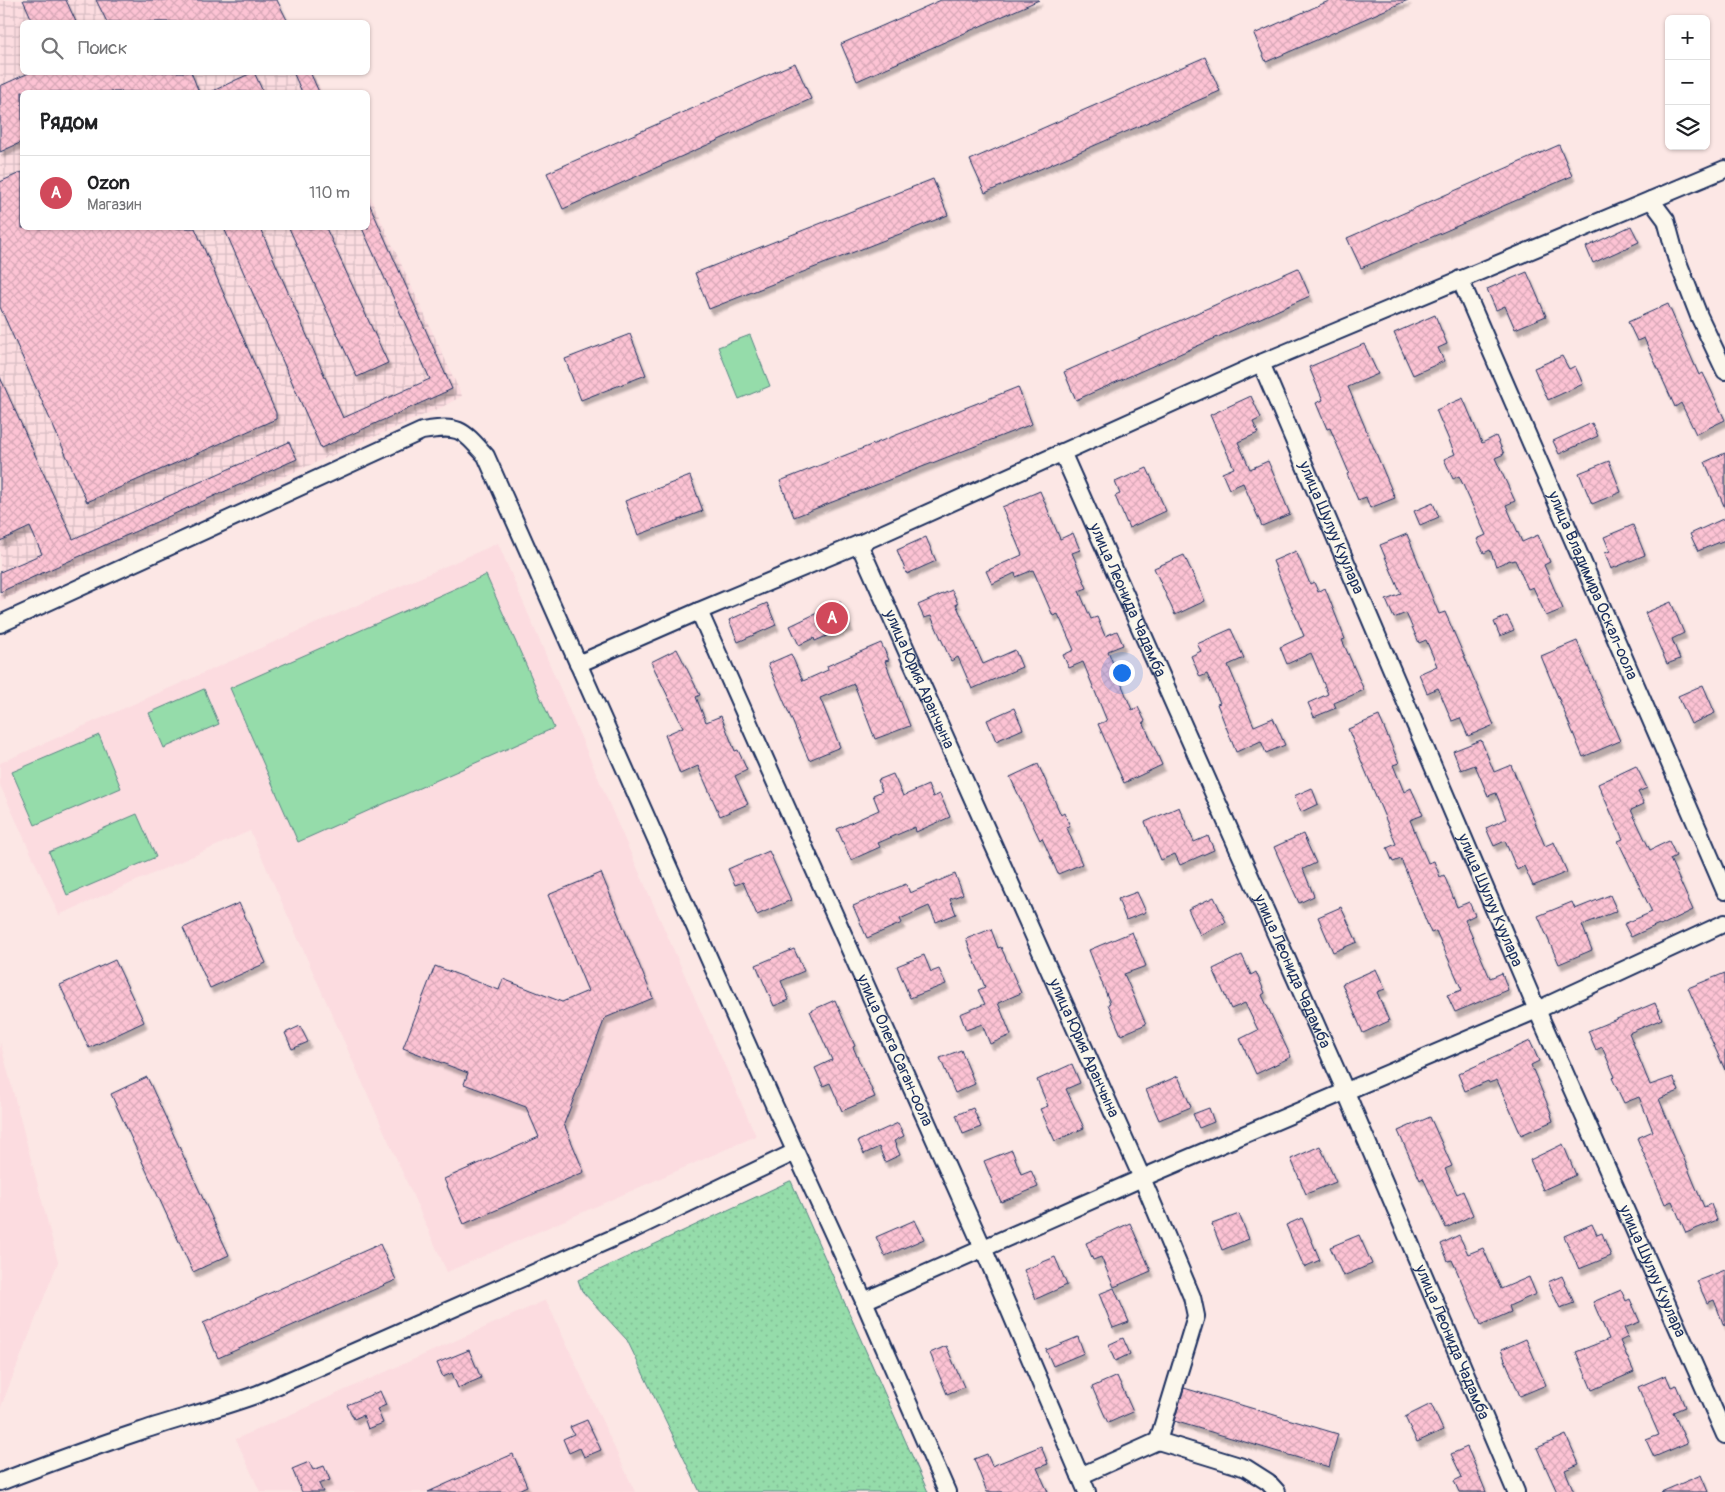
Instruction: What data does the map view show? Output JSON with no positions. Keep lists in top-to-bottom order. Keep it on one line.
{"streets":{"street":["улица Шулуу Куулара","улица Владимира Оскал-оола","улица Леонида Чадамба","улица Юрия Аранчына","улица Олега Саган-оола"]},"page":{"map_buttons":["+","−"],"search":"Поиск","heading":"Рядом","list":[{"mark":"A","name":"Ozon","note":"Магазин","value":"110 m"}],"pins":"A"}}
